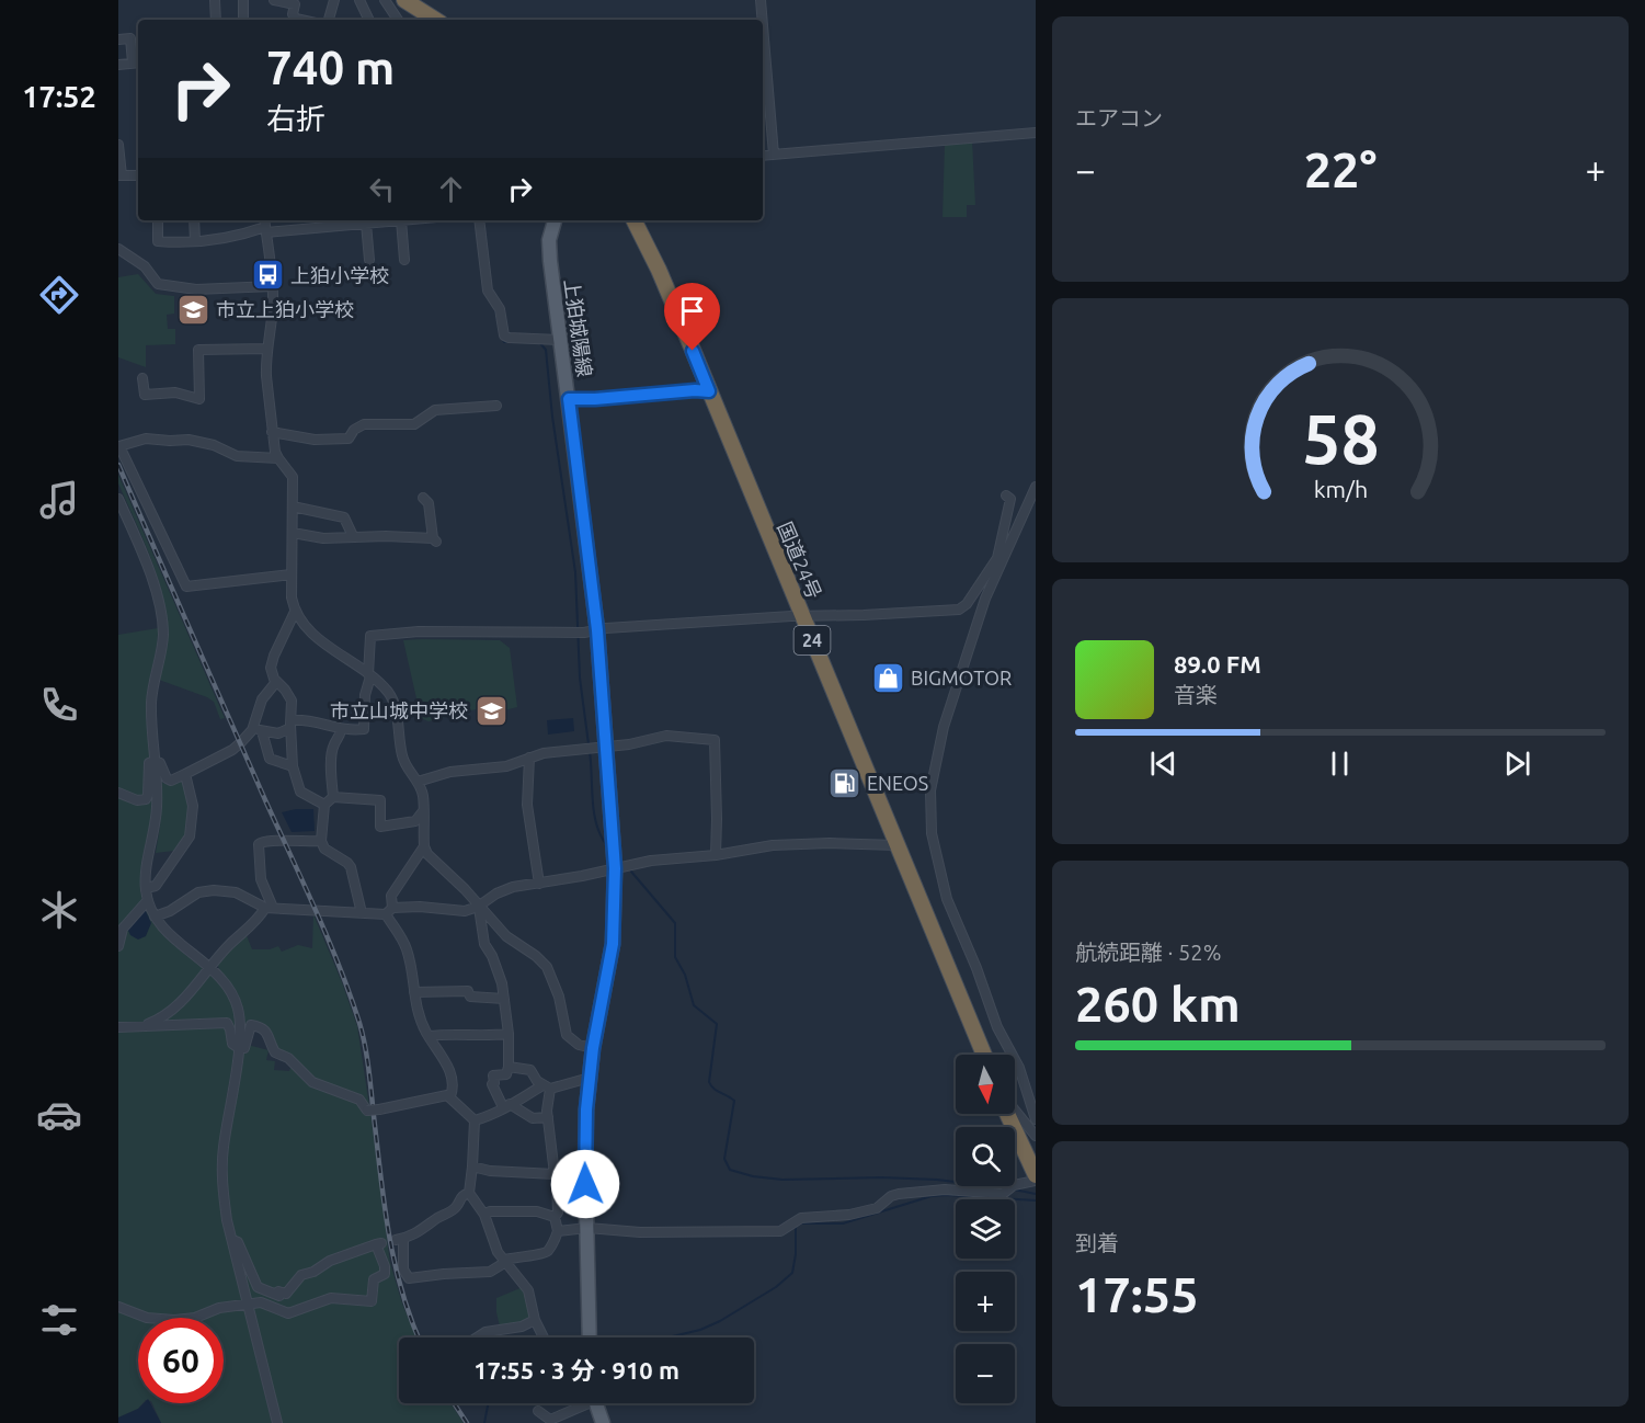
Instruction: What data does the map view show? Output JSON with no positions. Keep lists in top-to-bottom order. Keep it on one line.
{"streets":{"highway":["国道24号","24"],"main road":["上狛城陽線"]},"places":{"bus stop":["上狛小学校"],"school or university":["市立上狛小学校","市立山城中学校"],"shop":["BIGMOTOR"],"fuel station":["ENEOS"]},"north":"bottom","page":{"tabs":"17:52","tile":["エアコン",["航続距離 · 52%","260 km"],["到着","17:55"]],"turn":["740 m","右折"],"heat":["−","22°","+"],"song":["89.0 FM","音楽"],"map_buttons":["+","−"],"limit":"60","trip":"17:55 · 3 分 · 910 m","gauge":["58","km/h"]}}
